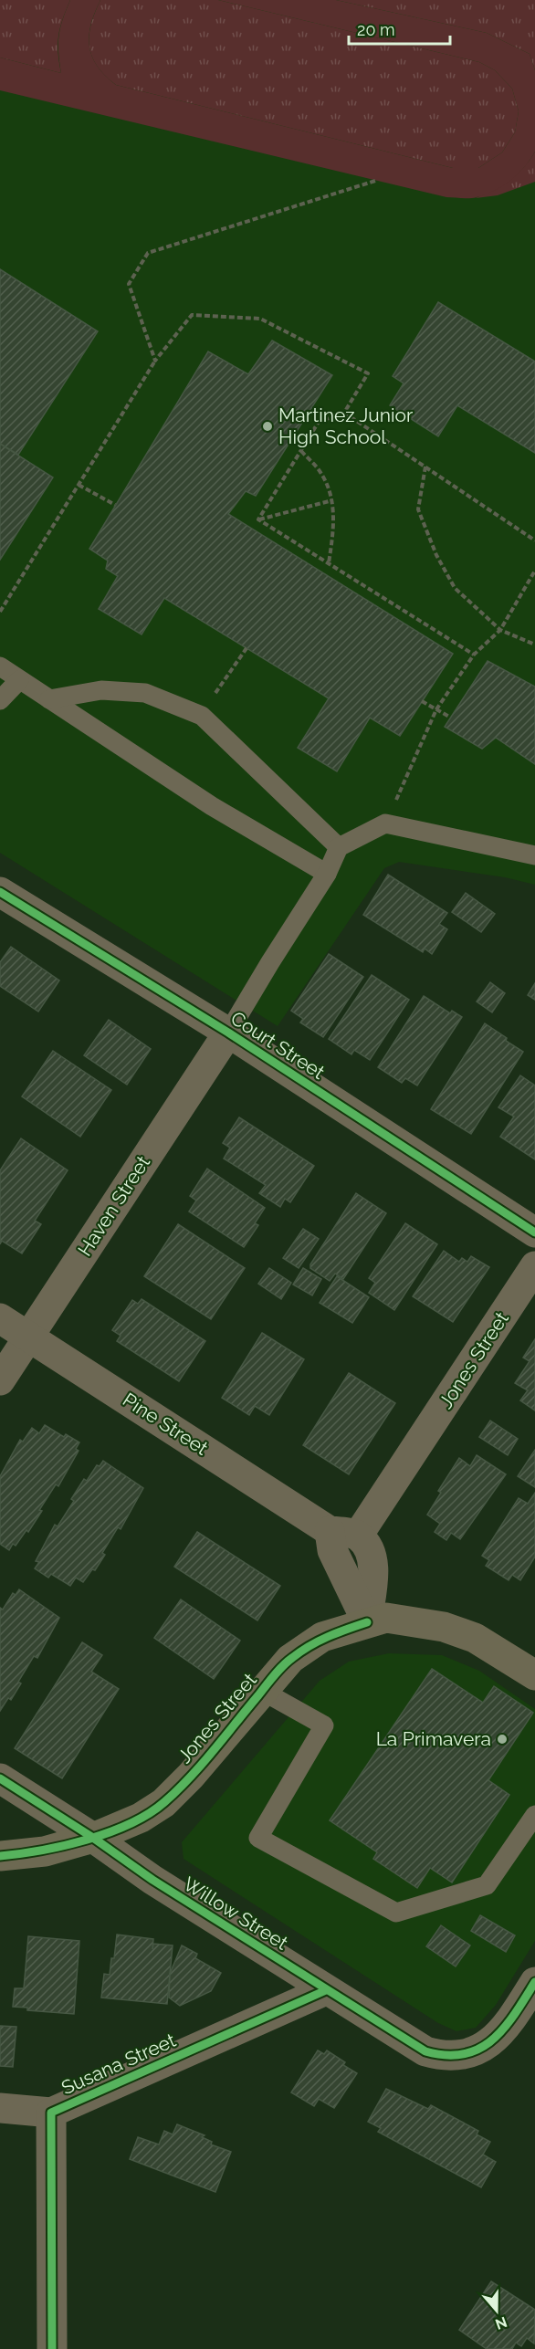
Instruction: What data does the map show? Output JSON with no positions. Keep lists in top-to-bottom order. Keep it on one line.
{"streets":{"main road":["Jones Street"],"street":["Court Street","Haven Street","Pine Street","Willow Street","Susana Street"]},"crossings":[["Court Street","Haven Street"],["Haven Street","Pine Street"],["Jones Street","Pine Street"],["Jones Street","Willow Street"],["Willow Street","Susana Street"]],"places":["Martinez Junior High School","La Primavera"],"scale_bar":"20 m","north":"bottom"}
